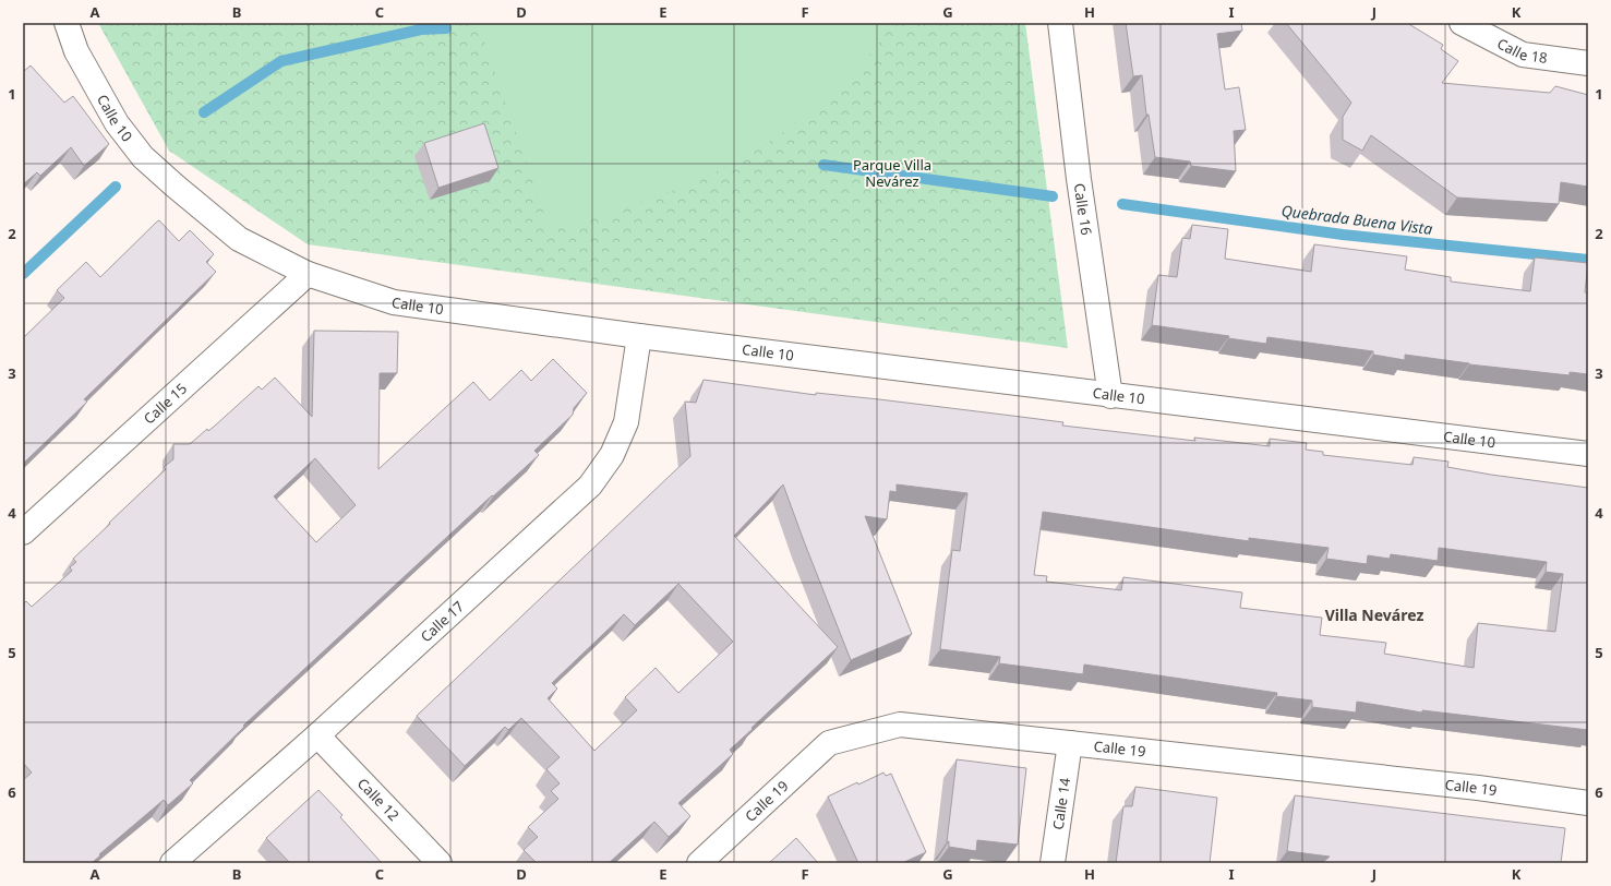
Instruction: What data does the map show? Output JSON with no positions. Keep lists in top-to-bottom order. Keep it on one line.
{"streets":{"street":["Calle 18","Calle 10","Calle 16","Calle 15","Calle 17","Calle 19","Calle 12","Calle 14"]},"crossings":[["Calle 10","Calle 16"],["Calle 10","Calle 15"],["Calle 10","Calle 17"],["Calle 17","Calle 12"],["Calle 19","Calle 14"]],"districts":["Villa Nevárez"],"water":["Quebrada Buena Vista"],"parks":["Parque Villa Nevárez"],"grid":{"columns":["A","B","C","D","E","F","G","H","I","J","K"],"rows":["1","2","3","4","5","6"]}}
